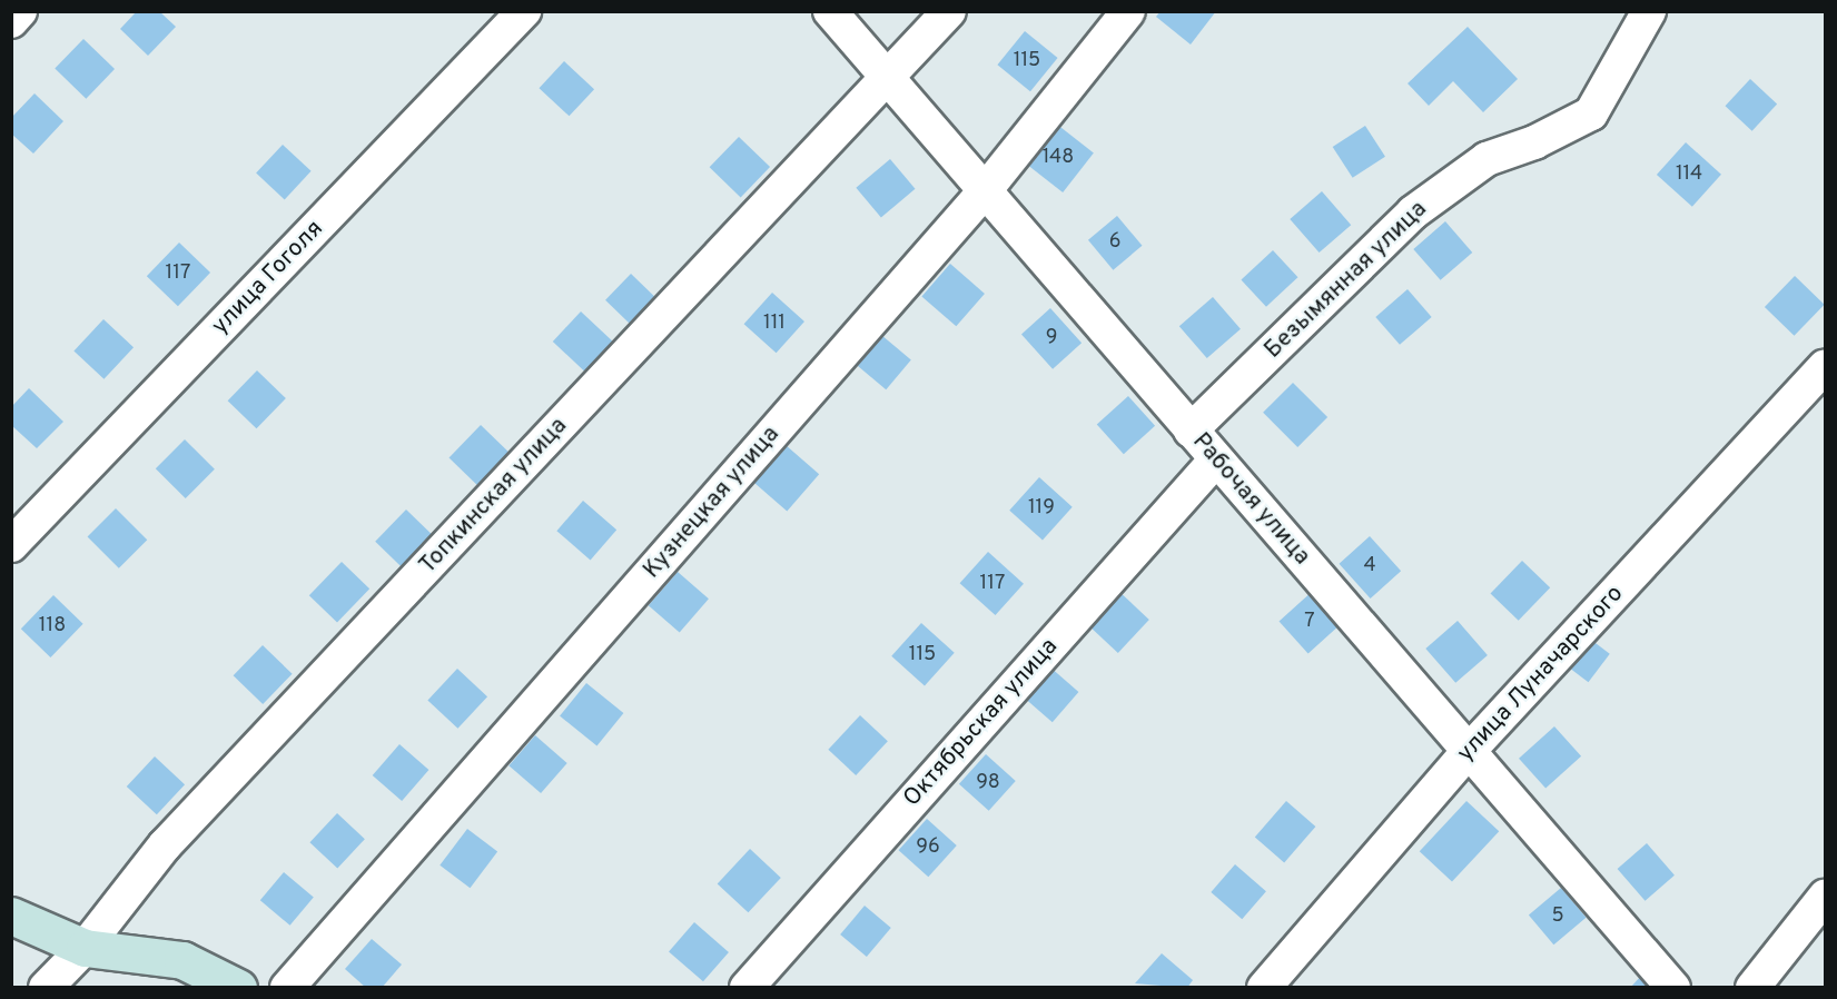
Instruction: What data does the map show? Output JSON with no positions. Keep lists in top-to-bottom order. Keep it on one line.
{"streets":{"street":["улица Гоголя","Безымянная улица","Топкинская улица","Рабочая улица","Кузнецкая улица","улица Луначарского","Октябрьская улица"]},"crossings":[["Безымянная улица","Рабочая улица"],["Топкинская улица","Рабочая улица"],["Рабочая улица","Кузнецкая улица"],["Рабочая улица","улица Луначарского"],["Рабочая улица","Октябрьская улица"]],"house_numbers":["115","148","114","6","117","111","9","119","4","117","7","118","115","98","96","5"]}
